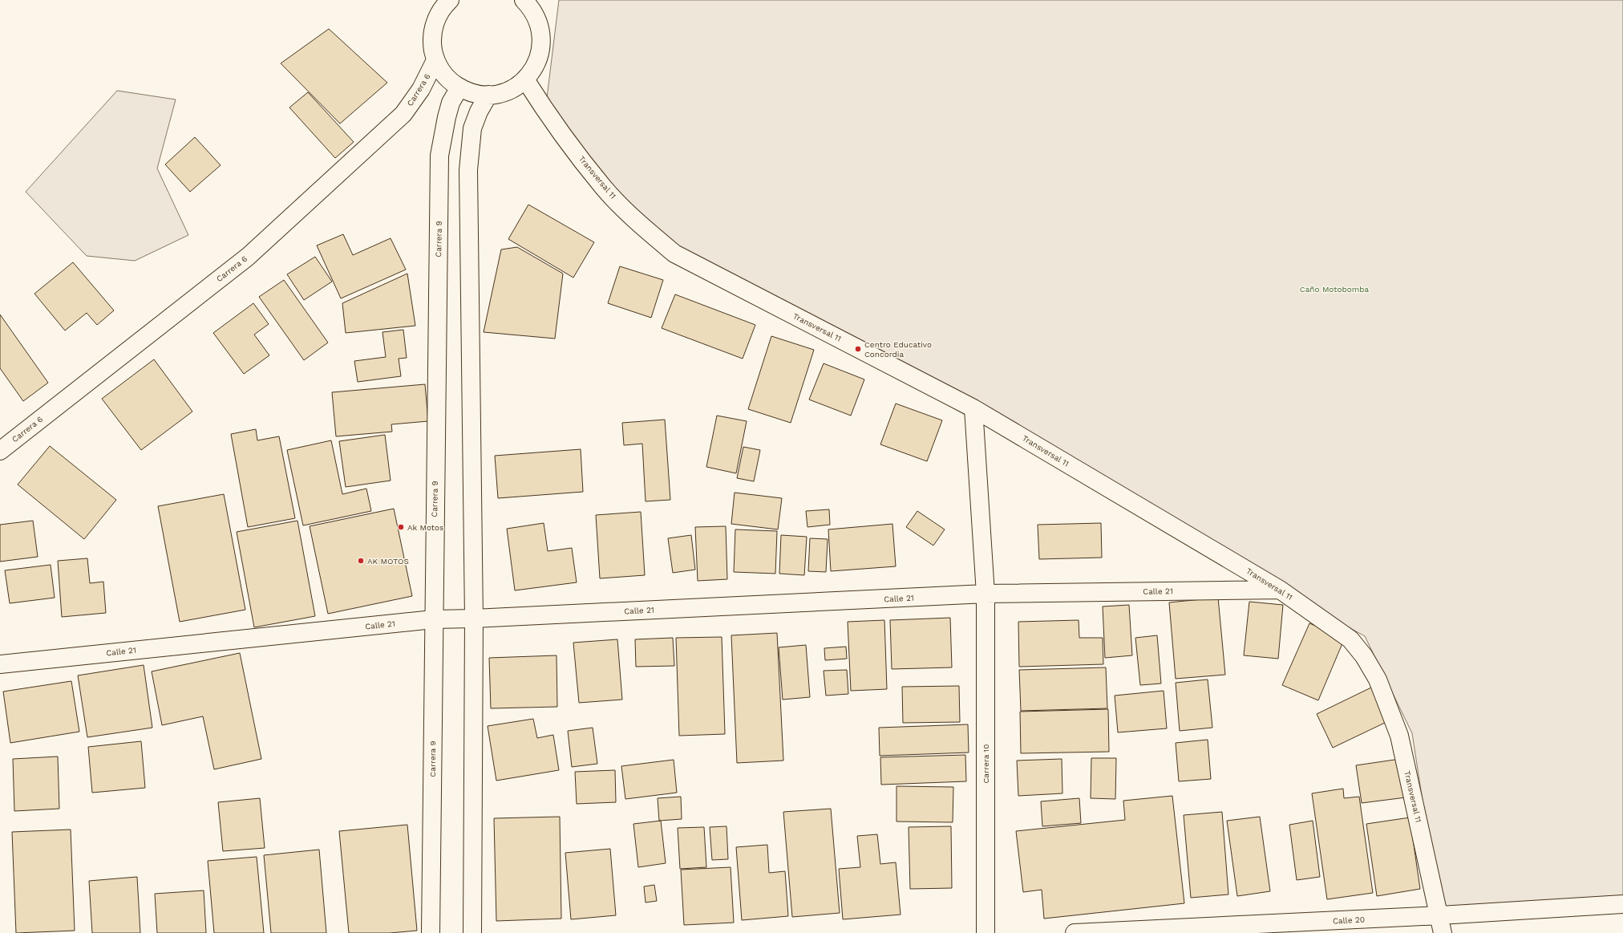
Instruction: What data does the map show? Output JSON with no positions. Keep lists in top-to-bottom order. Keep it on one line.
{"streets":{"street":["Carrera 6","Transversal 11","Carrera 9","Calle 21","Carrera 10","Calle 20"]},"crossings":[["Transversal 11","Calle 21"],["Transversal 11","Carrera 10"],["Transversal 11","Calle 20"],["Carrera 9","Calle 21"],["Calle 21","Carrera 10"]],"parks":["Caño Motobomba"],"places":["Centro Educativo Concordia","Ak Motos","AK MOTOS"]}
